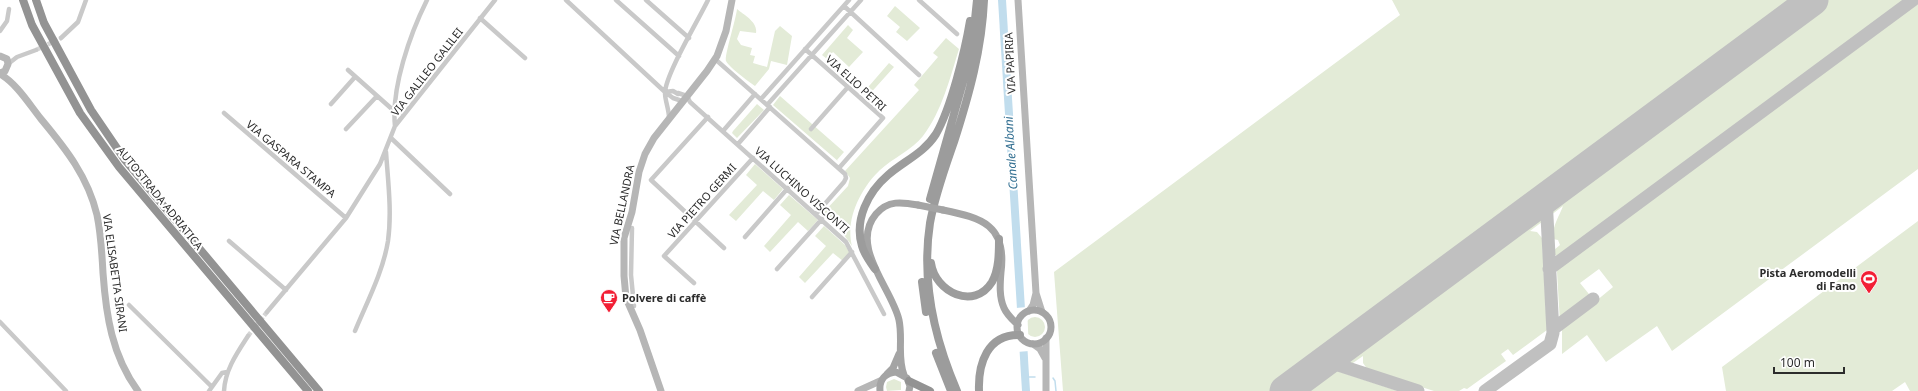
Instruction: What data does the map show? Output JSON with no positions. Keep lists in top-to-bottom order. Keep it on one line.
{"streets":{"highway":["AUTOSTRADA ADRIATICA"],"main road":["VIA PAPIRIA","VIA BELLANDRA","VIA ELISABETTA SIRANI"],"street":["VIA GALILEO GALILEI","VIA ELIO PETRI","VIA GASPARA STAMPA","VIA LUCHINO VISCONTI","VIA PIETRO GERMI"]},"crossings":[["VIA GALILEO GALILEI","VIA GASPARA STAMPA"],["VIA LUCHINO VISCONTI","VIA PIETRO GERMI"],["VIA LUCHINO VISCONTI","VIA BELLANDRA"]],"water":["Canale Albani"],"places":{"sports":["Pista Aeromodelli di Fano"],"cafe":["Polvere di caffè"]},"scale_bar":"100 m"}
